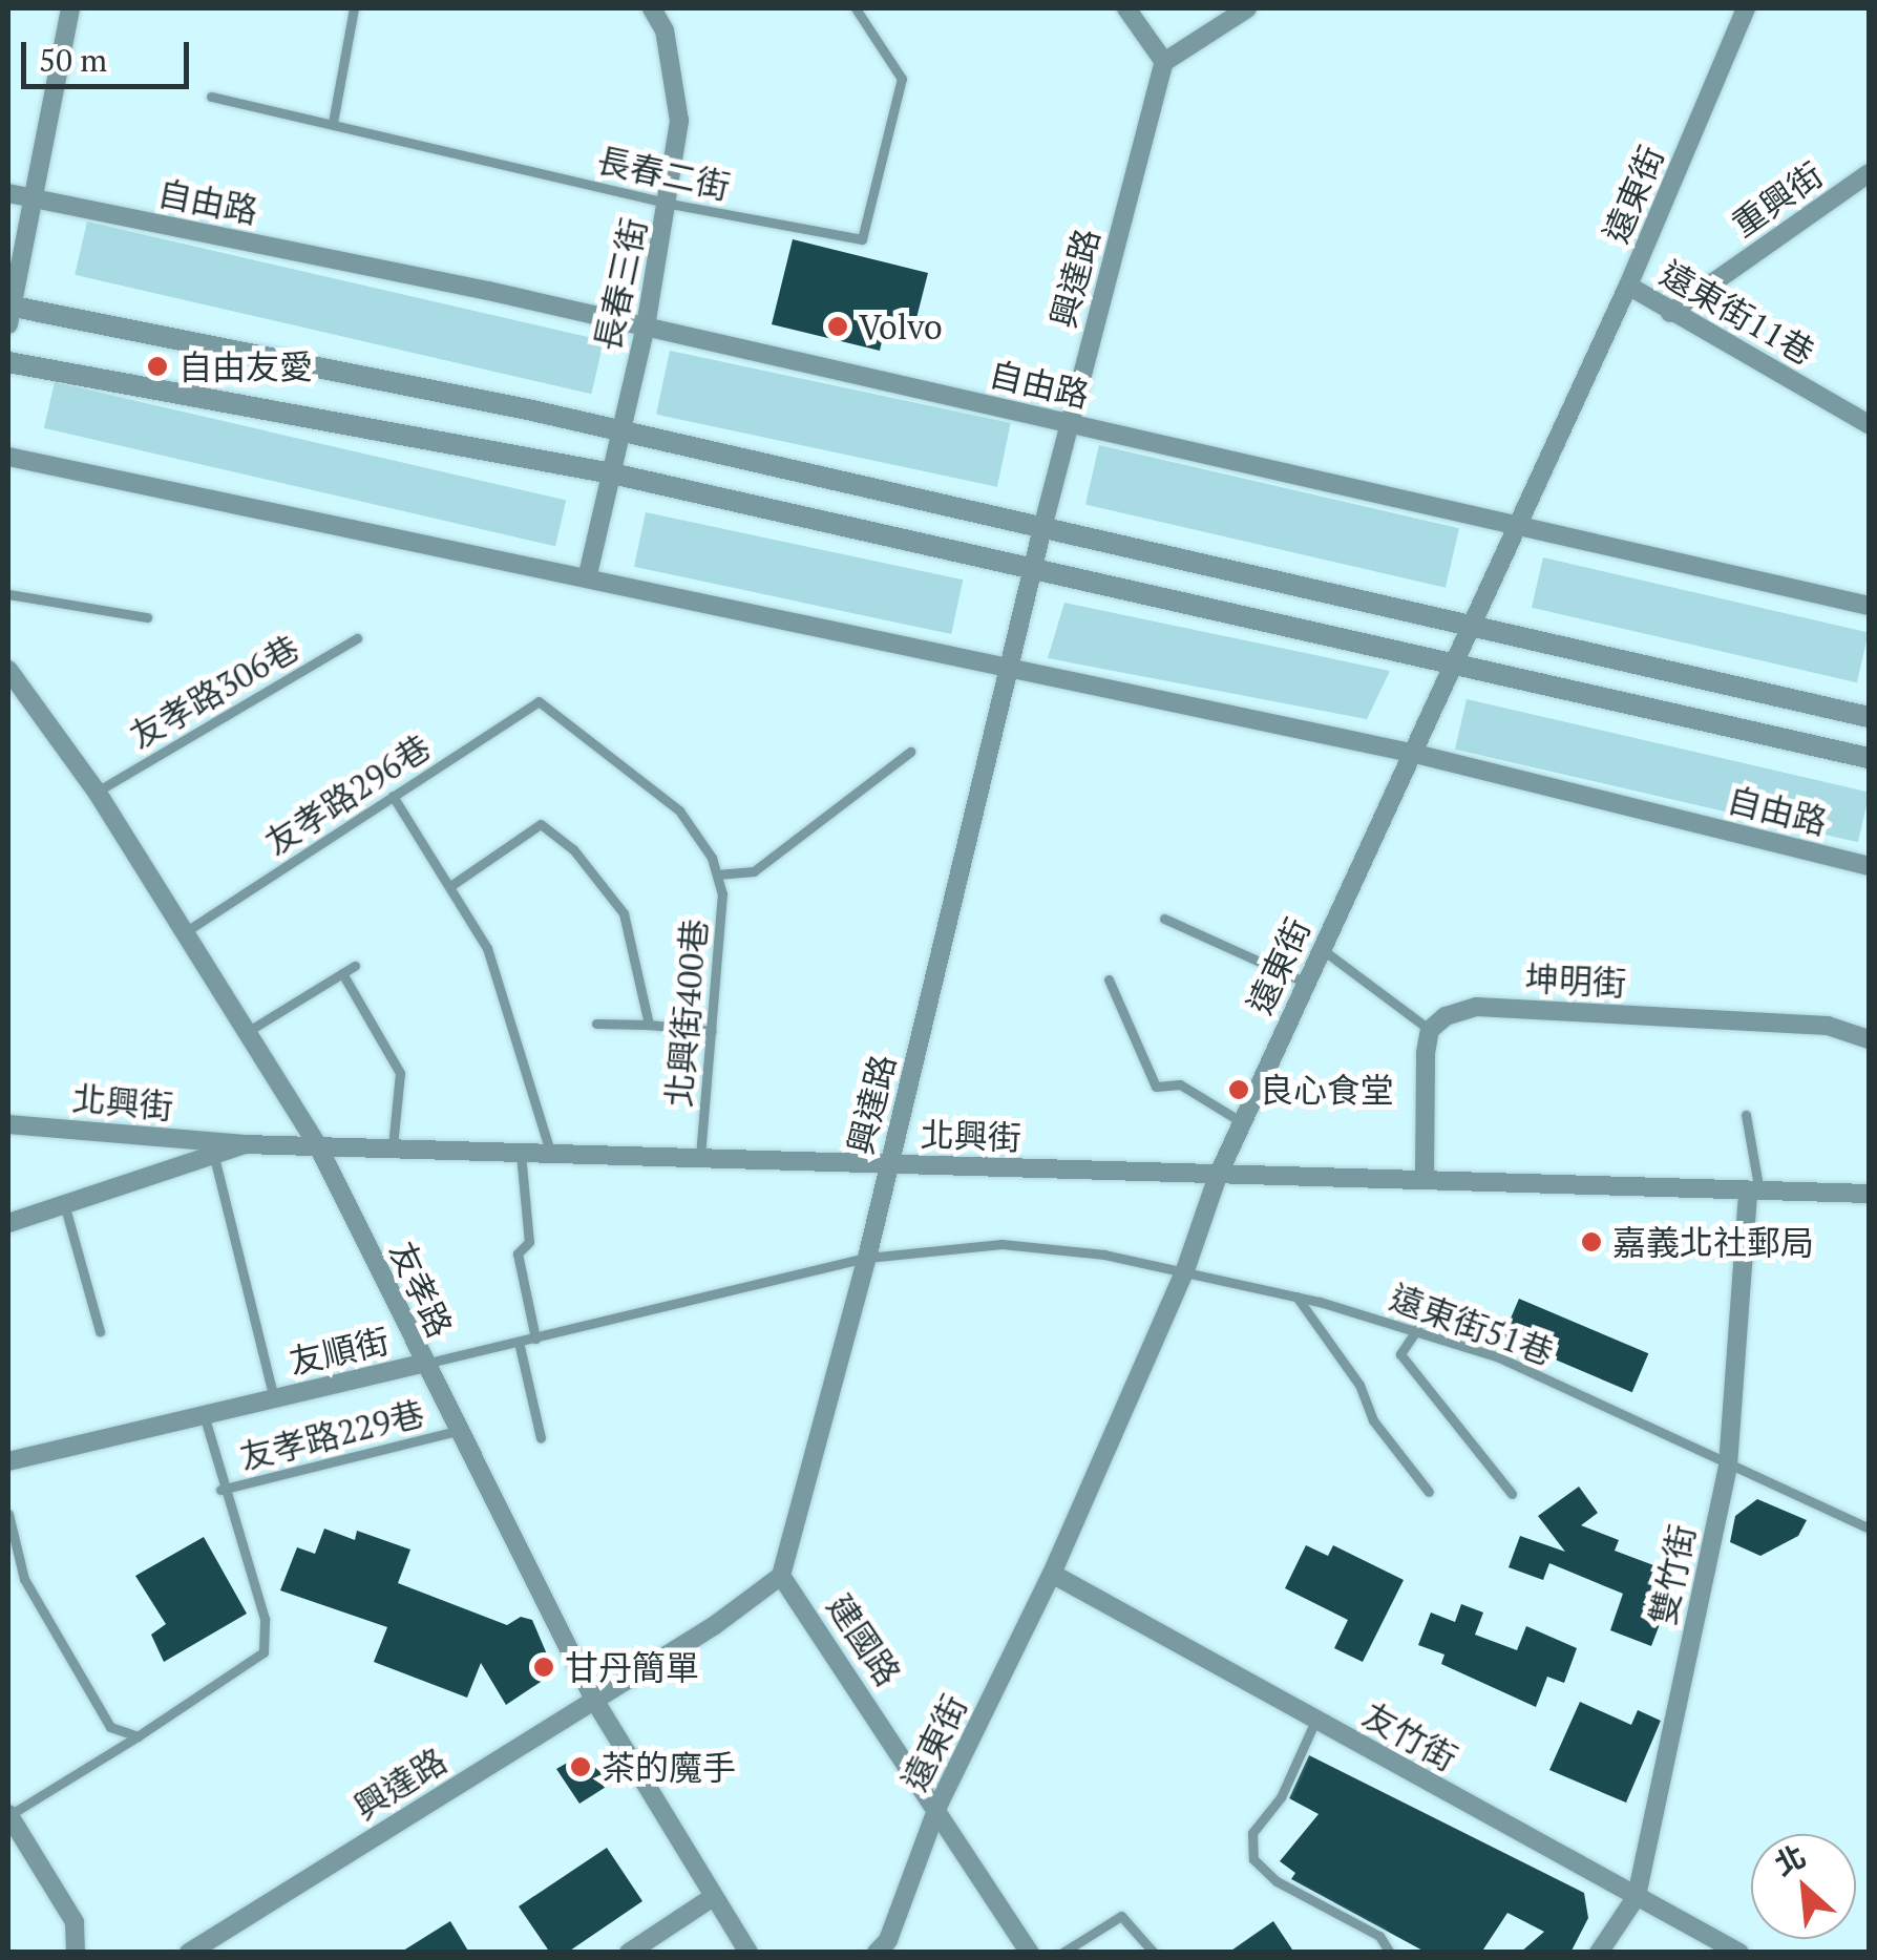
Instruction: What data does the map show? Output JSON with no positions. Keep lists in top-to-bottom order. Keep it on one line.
{"streets":{"street":["遠東街","重興街","自由路","興達路","長春三街","遠東街11巷","坤明街","北興街","友孝路","友順街","雙竹街","建國路","友竹街"],"lane":["長春二街","友孝路306巷","友孝路296巷","北興街400巷","遠東街51巷","友孝路229巷"]},"crossings":[["長春二街","長春三街"],["遠東街","自由路"],["遠東街","遠東街11巷"],["遠東街","北興街"],["遠東街","遠東街51巷"],["遠東街","友順街"],["遠東街","建國路"],["遠東街","友竹街"],["重興街","遠東街11巷"],["自由路","興達路"],["自由路","長春三街"],["興達路","北興街"],["興達路","友孝路"],["興達路","友順街"],["興達路","建國路"],["友孝路306巷","友孝路"],["友孝路296巷","北興街400巷"],["友孝路296巷","友孝路"],["北興街400巷","北興街"],["北興街","友孝路"],["北興街","雙竹街"],["友孝路","友順街"],["友孝路","友孝路229巷"],["遠東街51巷","友順街"],["遠東街51巷","雙竹街"],["雙竹街","友竹街"]],"places":["Volvo","自由友愛","良心食堂","嘉義北社郵局","甘丹簡單","茶的魔手"],"scale_bar":"50 m","north":"top left"}
